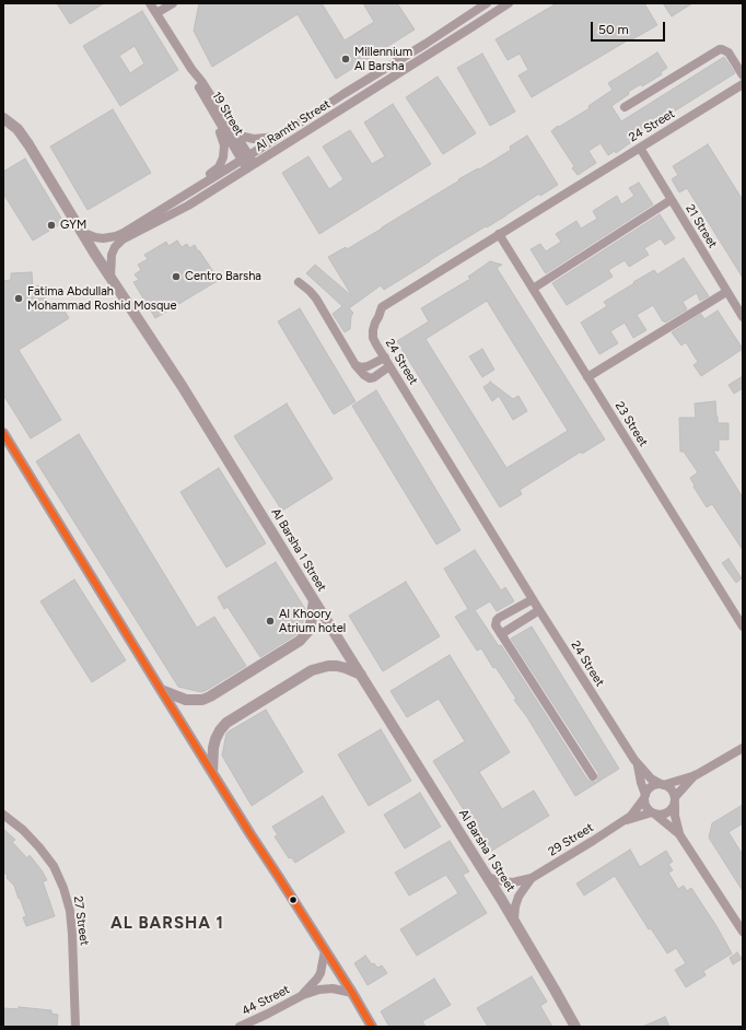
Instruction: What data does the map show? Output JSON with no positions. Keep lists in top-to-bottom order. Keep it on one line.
{"streets":{"street":["19 Street","Al Ramth Street","24 Street","21 Street","23 Street","Al Barsha 1 Street","29 Street","27 Street","44 Street"]},"crossings":[["19 Street","Al Ramth Street"],["Al Ramth Street","Al Barsha 1 Street"],["24 Street","21 Street"],["24 Street","23 Street"],["24 Street","29 Street"],["Al Barsha 1 Street","29 Street"]],"districts":["AL BARSHA 1"],"places":["Millennium Al Barsha","GYM","Centro Barsha","Fatima Abdullah Mohammad Roshid Mosque","Al Khoory Atrium hotel"],"scale_bar":"50 m"}
